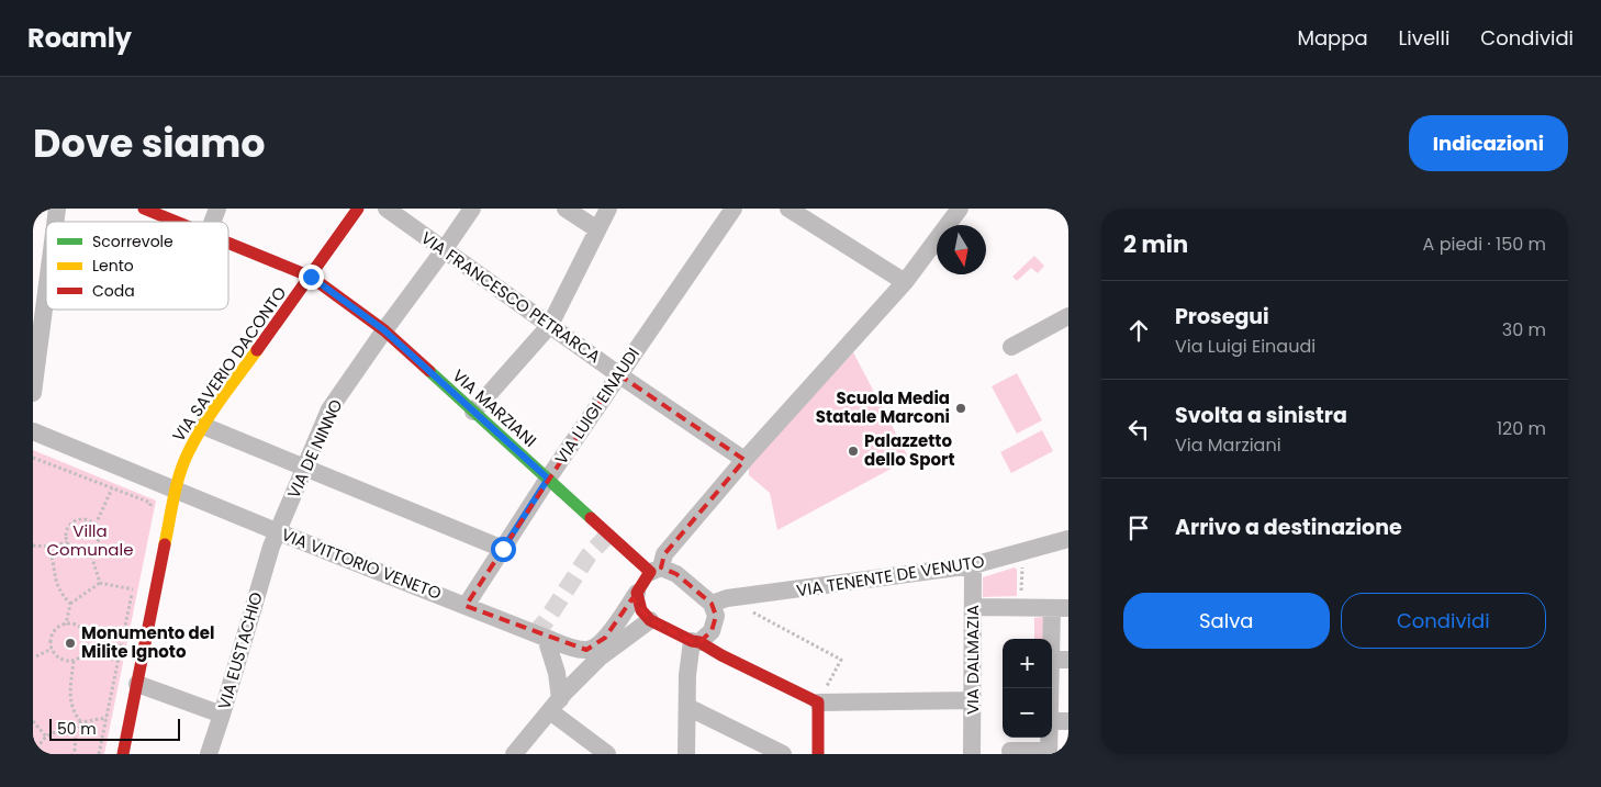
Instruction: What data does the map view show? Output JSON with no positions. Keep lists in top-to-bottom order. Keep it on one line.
{"streets":{"street":["VIA FRANCESCO PETRARCA","VIA SAVERIO DACONTO","VIA LUIGI EINAUDI","VIA MARZIANI","VIA DE NINNO","VIA VITTORIO VENETO","VIA TENENTE DE VENUTO","VIA EUSTACHIO","VIA DALMAZIA"]},"crossings":[["VIA FRANCESCO PETRARCA","VIA LUIGI EINAUDI"],["VIA FRANCESCO PETRARCA","VIA DE NINNO"],["VIA SAVERIO DACONTO","VIA MARZIANI"],["VIA SAVERIO DACONTO","VIA VITTORIO VENETO"],["VIA LUIGI EINAUDI","VIA MARZIANI"],["VIA LUIGI EINAUDI","VIA VITTORIO VENETO"],["VIA MARZIANI","VIA DE NINNO"],["VIA MARZIANI","VIA VITTORIO VENETO"],["VIA MARZIANI","VIA TENENTE DE VENUTO"],["VIA DE NINNO","VIA VITTORIO VENETO"],["VIA DE NINNO","VIA EUSTACHIO"],["VIA VITTORIO VENETO","VIA TENENTE DE VENUTO"],["VIA VITTORIO VENETO","VIA EUSTACHIO"],["VIA TENENTE DE VENUTO","VIA DALMAZIA"]],"parks":["Villa Comunale"],"places":["Scuola Media Statale Marconi","Palazzetto dello Sport","Monumento del Milite Ignoto"],"legend":["Scorrevole","Lento","Coda"],"scale_bar":"50 m","north":"bottom","page":{"header":"Roamly","nav":["Mappa","Livelli","Condividi"],"title":"Dove siamo","buttons":["Indicazioni",["Salva","Condividi"]],"heading":["2 min","A piedi · 150 m"],"list":[["Prosegui","Via Luigi Einaudi","30 m"],["Svolta a sinistra","Via Marziani","120 m"],"Arrivo a destinazione"],"map_buttons":["+","−"],"scale":"50 m"}}
